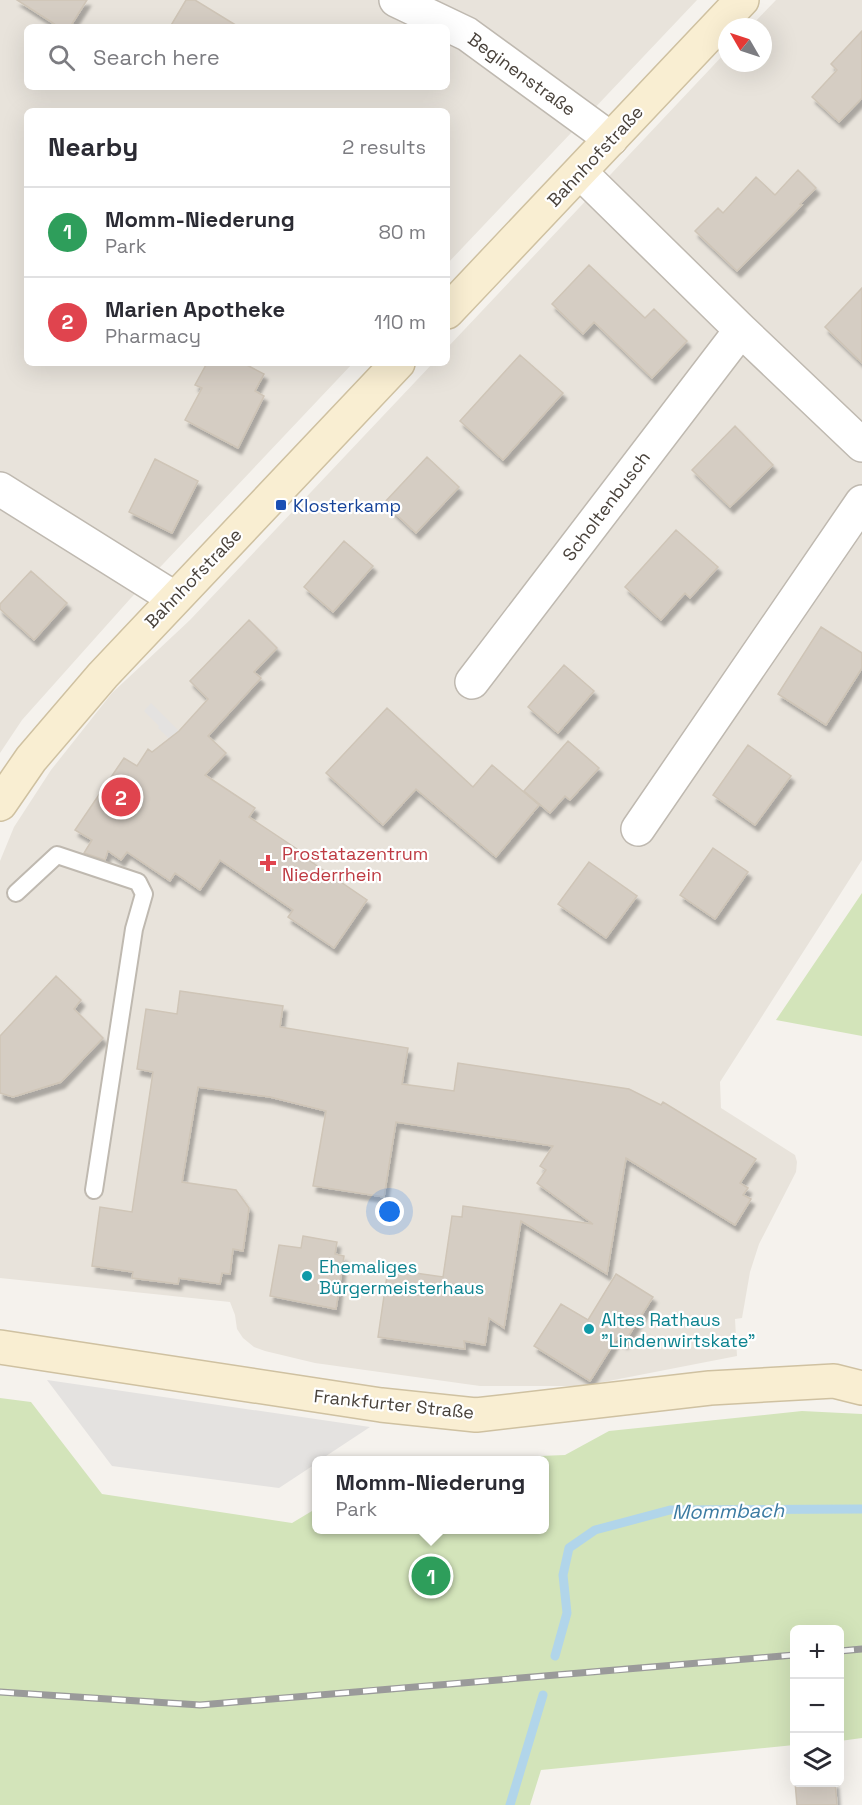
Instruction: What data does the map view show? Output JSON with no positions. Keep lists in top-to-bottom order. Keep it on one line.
{"streets":{"street":["Beginenstraße","Bahnhofstraße","Scholtenbusch","Frankfurter Straße"]},"crossings":[["Beginenstraße","Bahnhofstraße"]],"water":["Mommbach"],"places":{"transit":["Klosterkamp"],"health":["Prostatazentrum Niederrhein"],"other":["Ehemaliges Bürgermeisterhaus","Altes Rathaus \"Lindenwirtskate\""]},"north":"top left","page":{"search":"Search here","heading":["Nearby","2 results"],"list":[{"mark":"1","name":"Momm-Niederung","note":"Park","value":"80 m"},{"mark":"2","name":"Marien Apotheke","note":"Pharmacy","value":"110 m"}],"pins":["2","1"],"popup":["Momm-Niederung","Park"],"map_buttons":["+","−"]}}
